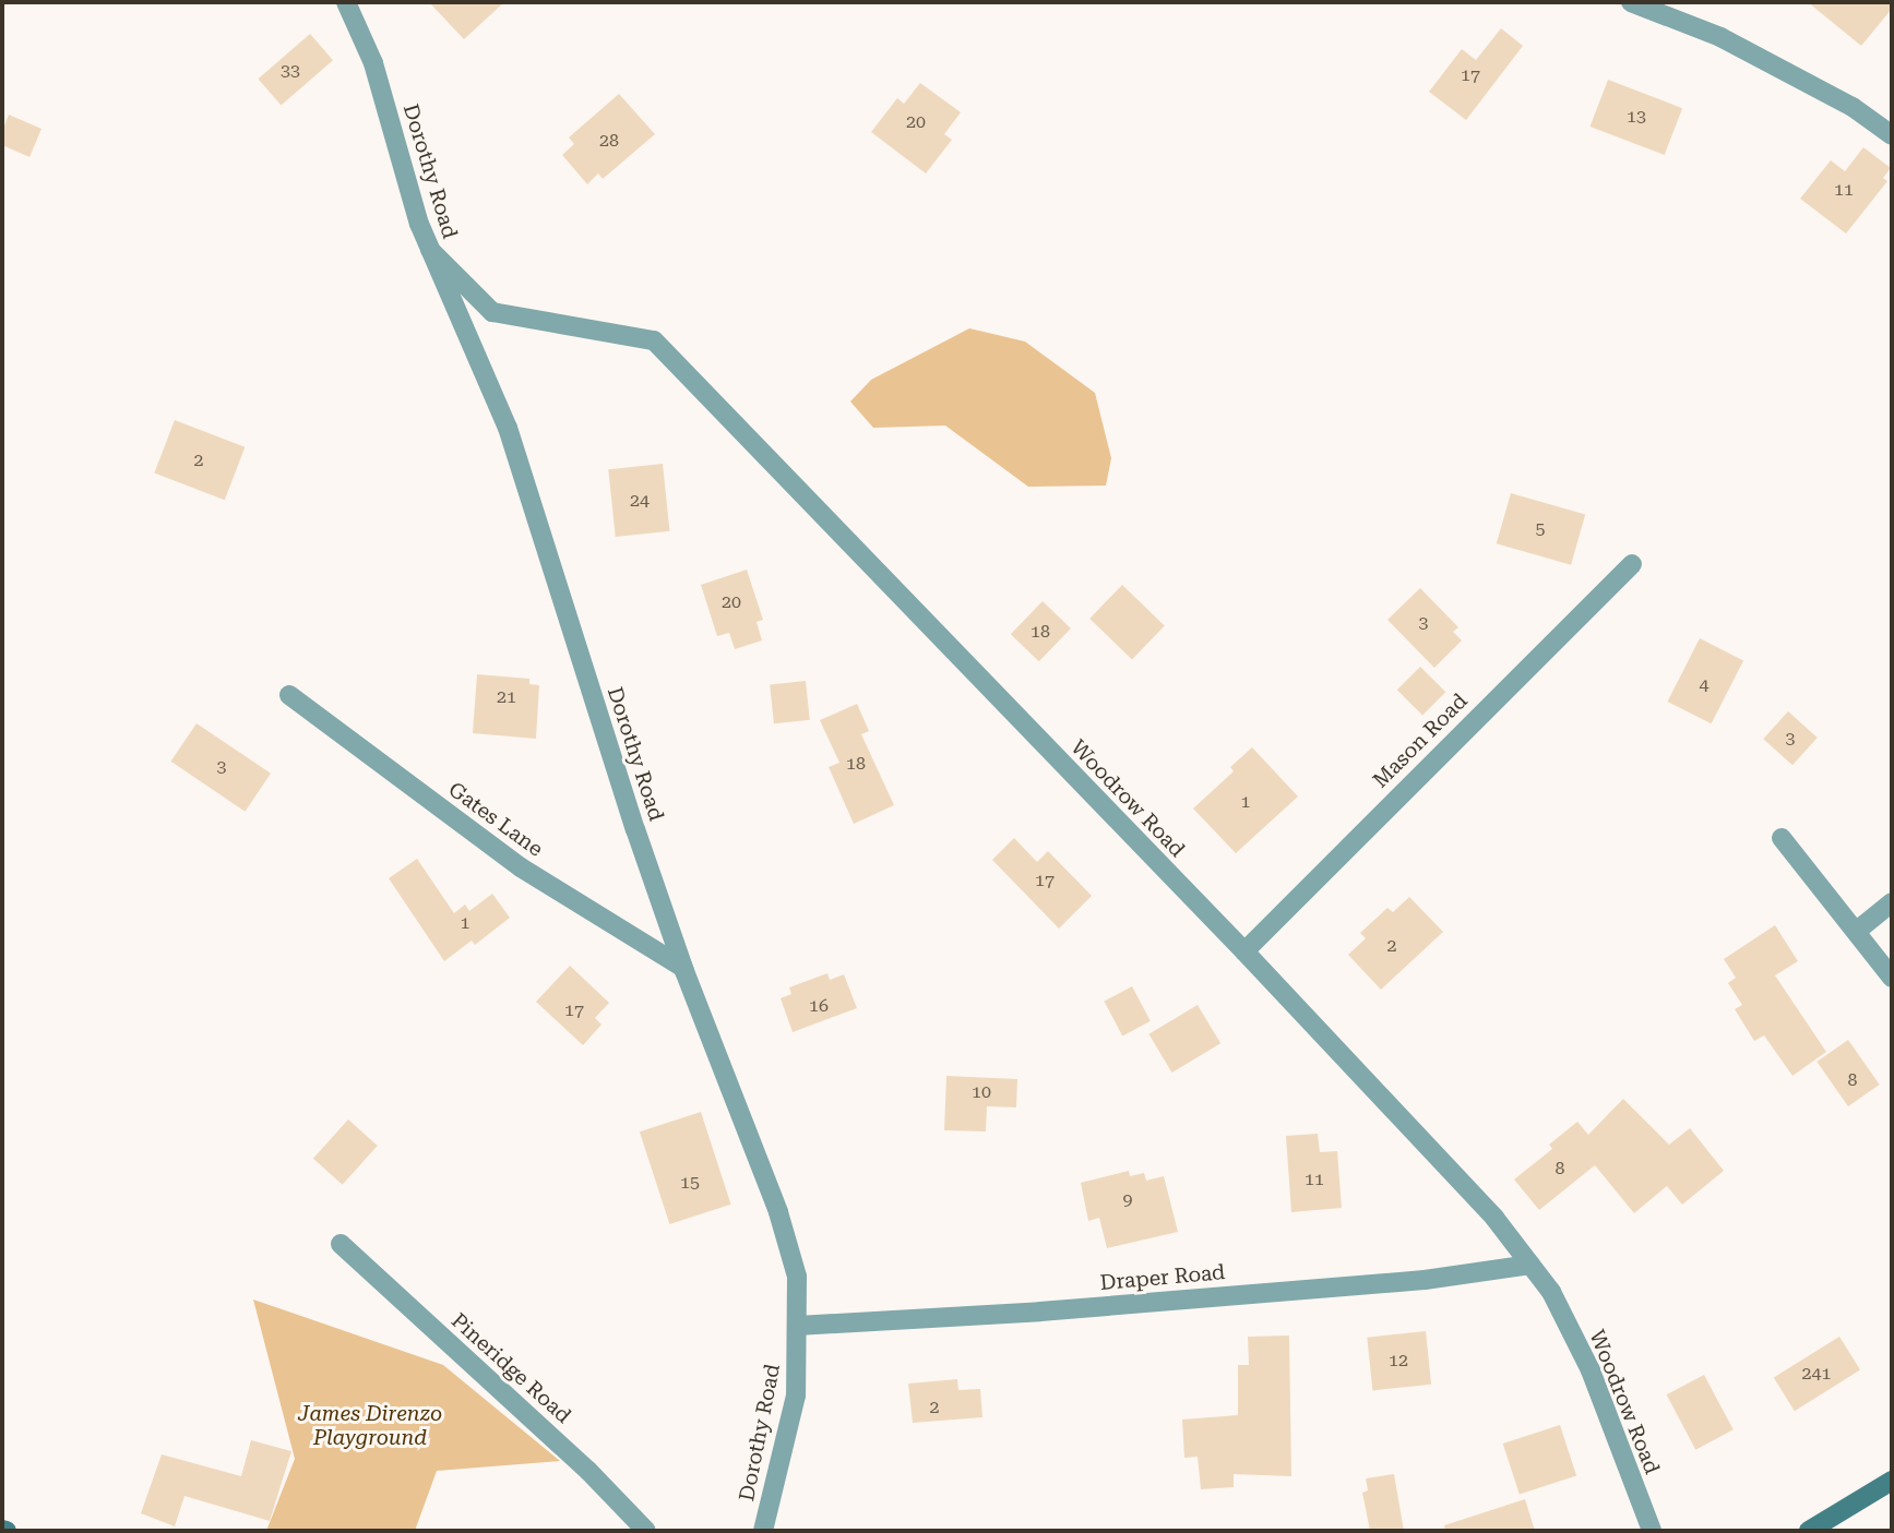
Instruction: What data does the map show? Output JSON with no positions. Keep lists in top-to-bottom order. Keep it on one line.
{"streets":{"street":["Dorothy Road","Mason Road","Woodrow Road","Gates Lane","Draper Road","Pineridge Road"]},"crossings":[["Dorothy Road","Woodrow Road"],["Dorothy Road","Gates Lane"],["Dorothy Road","Draper Road"],["Mason Road","Woodrow Road"],["Woodrow Road","Draper Road"]],"parks":["James Direnzo Playground"],"house_numbers":["33","17","13","20","28","11","2","24","5","20","3","18","4","21","3","18","3","1","17","1","2","16","17","8","10","8","11","15","9","12","241","2"]}
